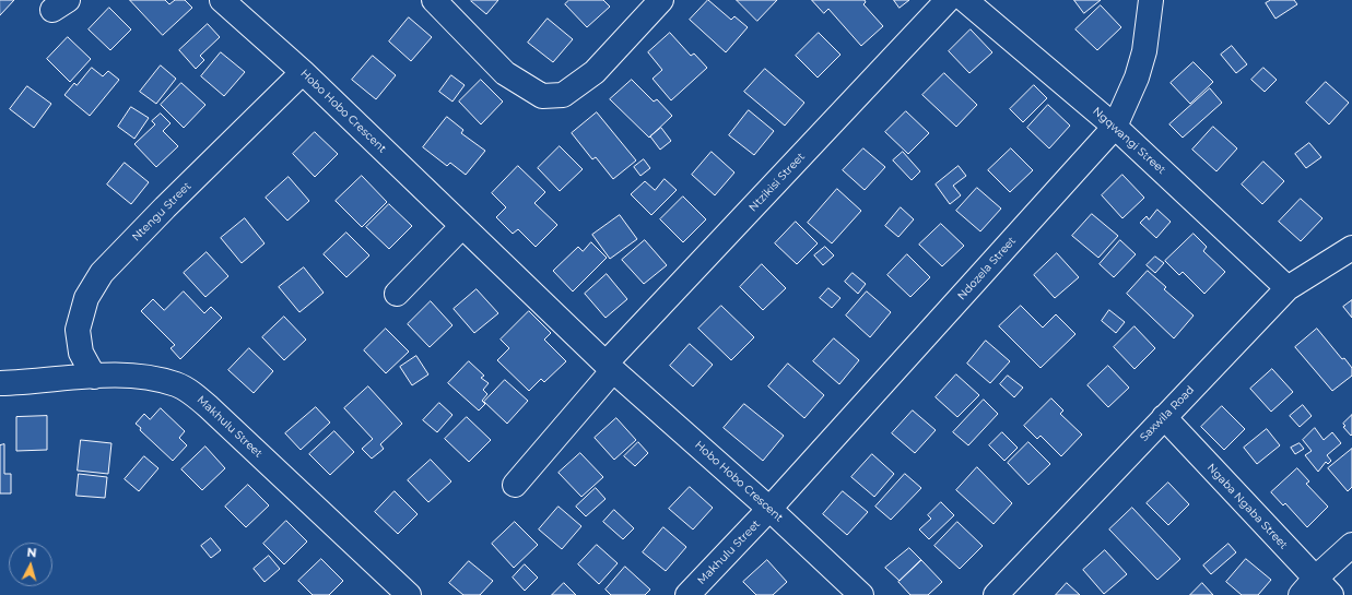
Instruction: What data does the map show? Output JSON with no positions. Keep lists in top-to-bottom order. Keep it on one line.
{"streets":{"street":["Hobo Hobo Crescent","Ngqwangi Street","Ntzikisi Street","Ntengu Street","Ndozela Street","Saxwila Road","Makhulu Street","Ngaba Ngaba Street"]},"crossings":[["Hobo Hobo Crescent","Ntzikisi Street"],["Hobo Hobo Crescent","Ntengu Street"],["Hobo Hobo Crescent","Ndozela Street"],["Hobo Hobo Crescent","Makhulu Street"],["Ngqwangi Street","Ndozela Street"],["Ngqwangi Street","Saxwila Road"],["Ntengu Street","Makhulu Street"],["Ndozela Street","Makhulu Street"],["Saxwila Road","Ngaba Ngaba Street"]],"north":"top"}
